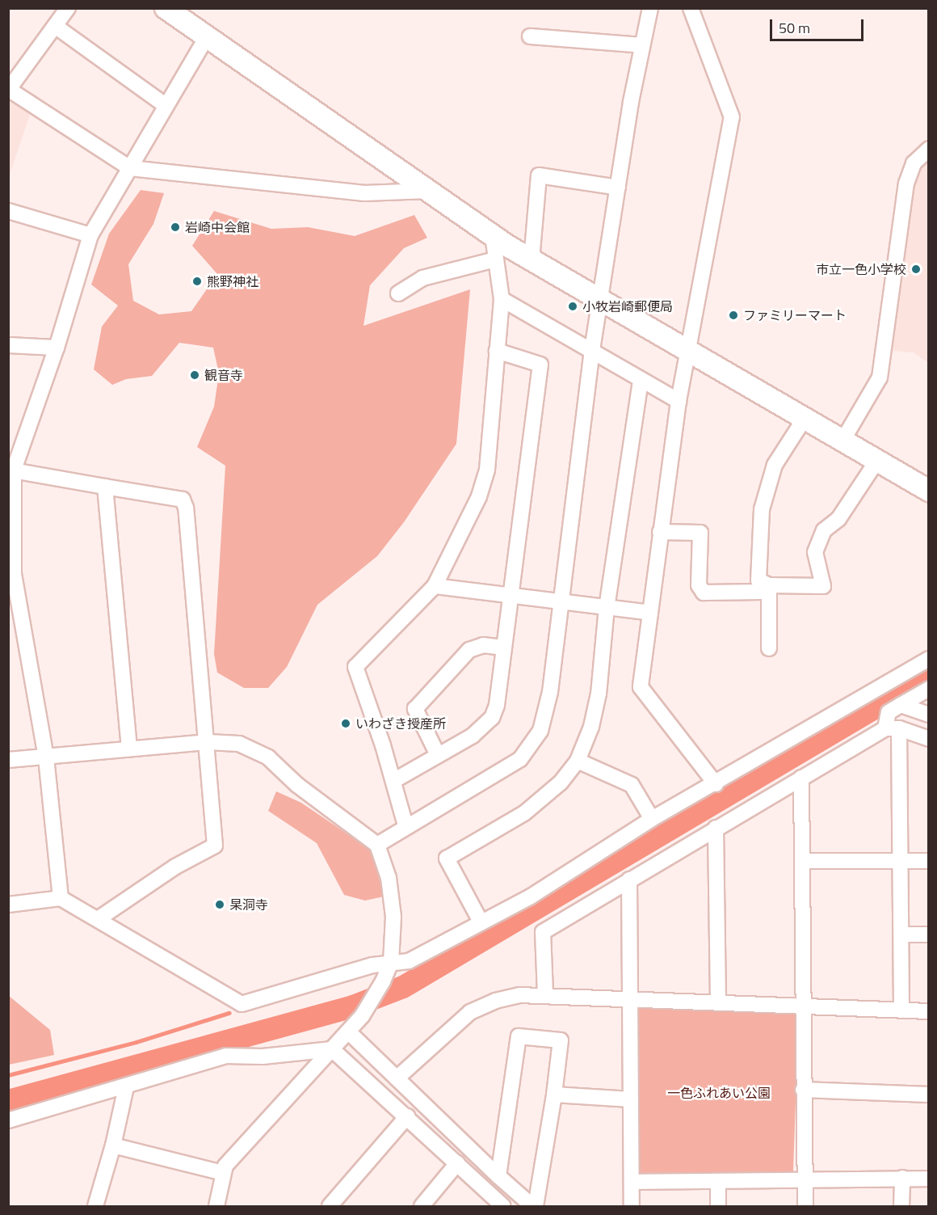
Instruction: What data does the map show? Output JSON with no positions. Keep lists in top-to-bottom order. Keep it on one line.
{"parks":["一色ふれあい公園"],"places":["岩崎中会館","市立一色小学校","熊野神社","小牧岩崎郵便局","ファミリーマート","観音寺","いわざき授産所","杲洞寺"],"scale_bar":"50 m"}
